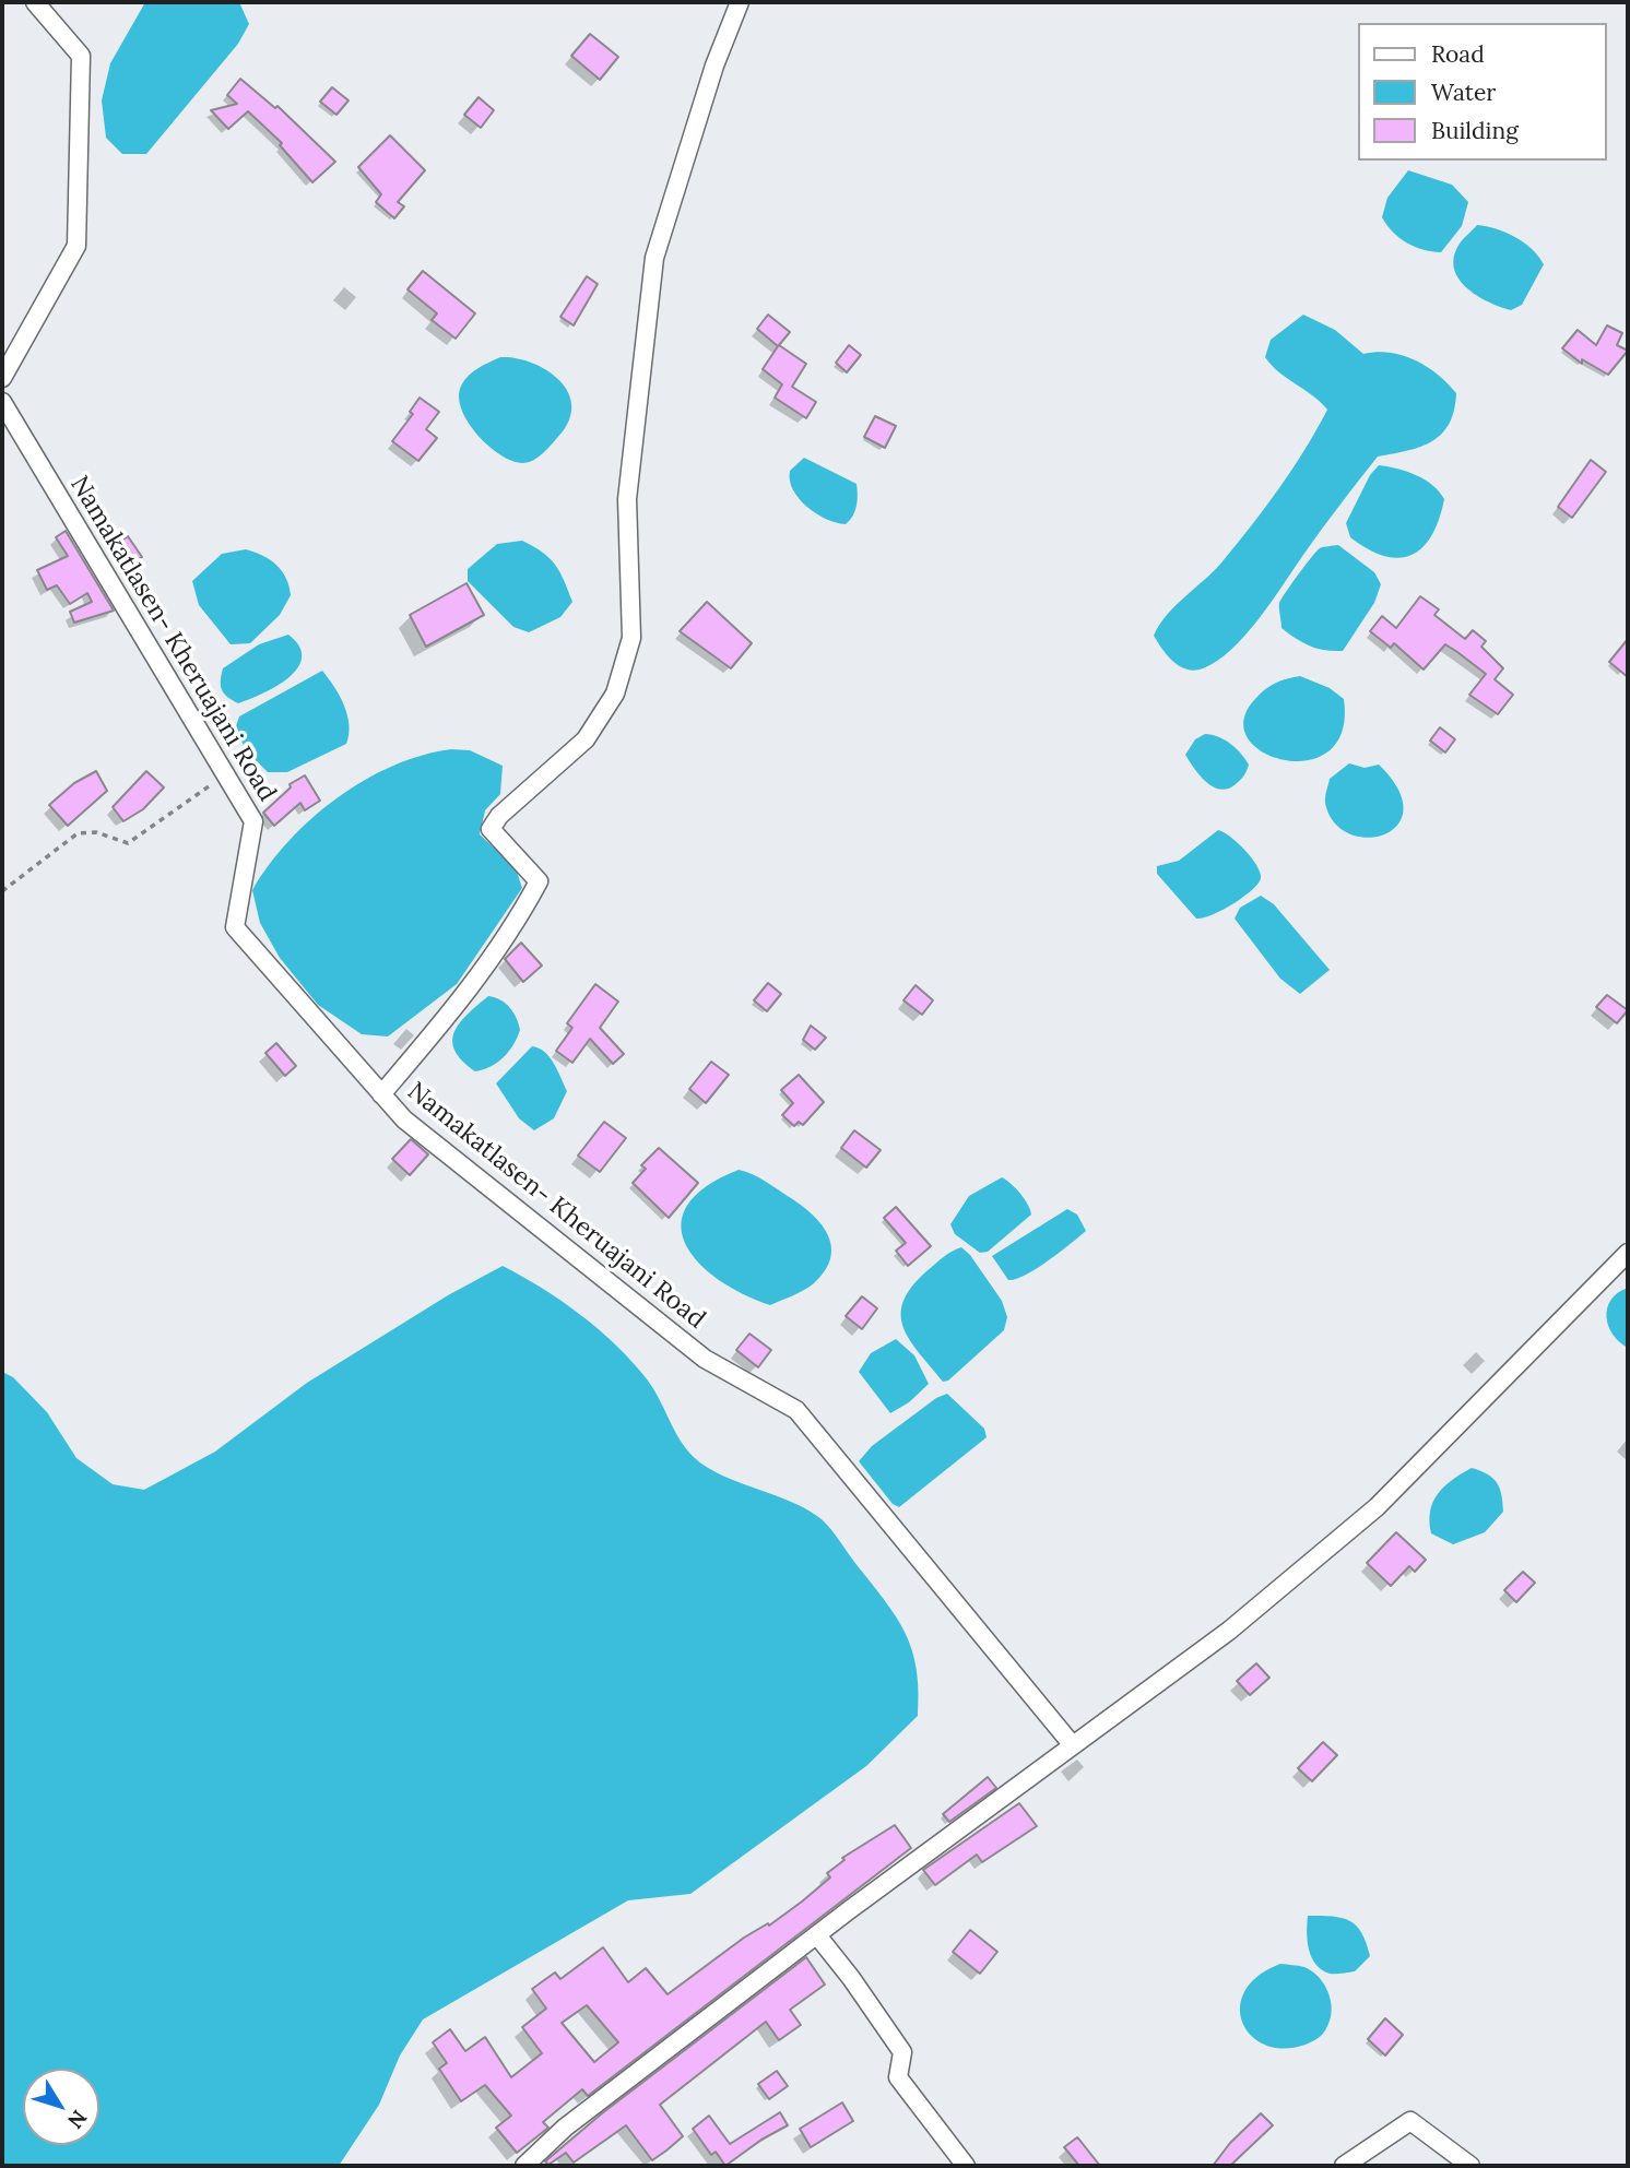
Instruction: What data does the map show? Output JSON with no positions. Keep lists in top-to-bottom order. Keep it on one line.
{"streets":{"street":["Namakatlasen- Kheruajani Road"]},"legend":["Road","Water","Building"],"north":"bottom right"}
